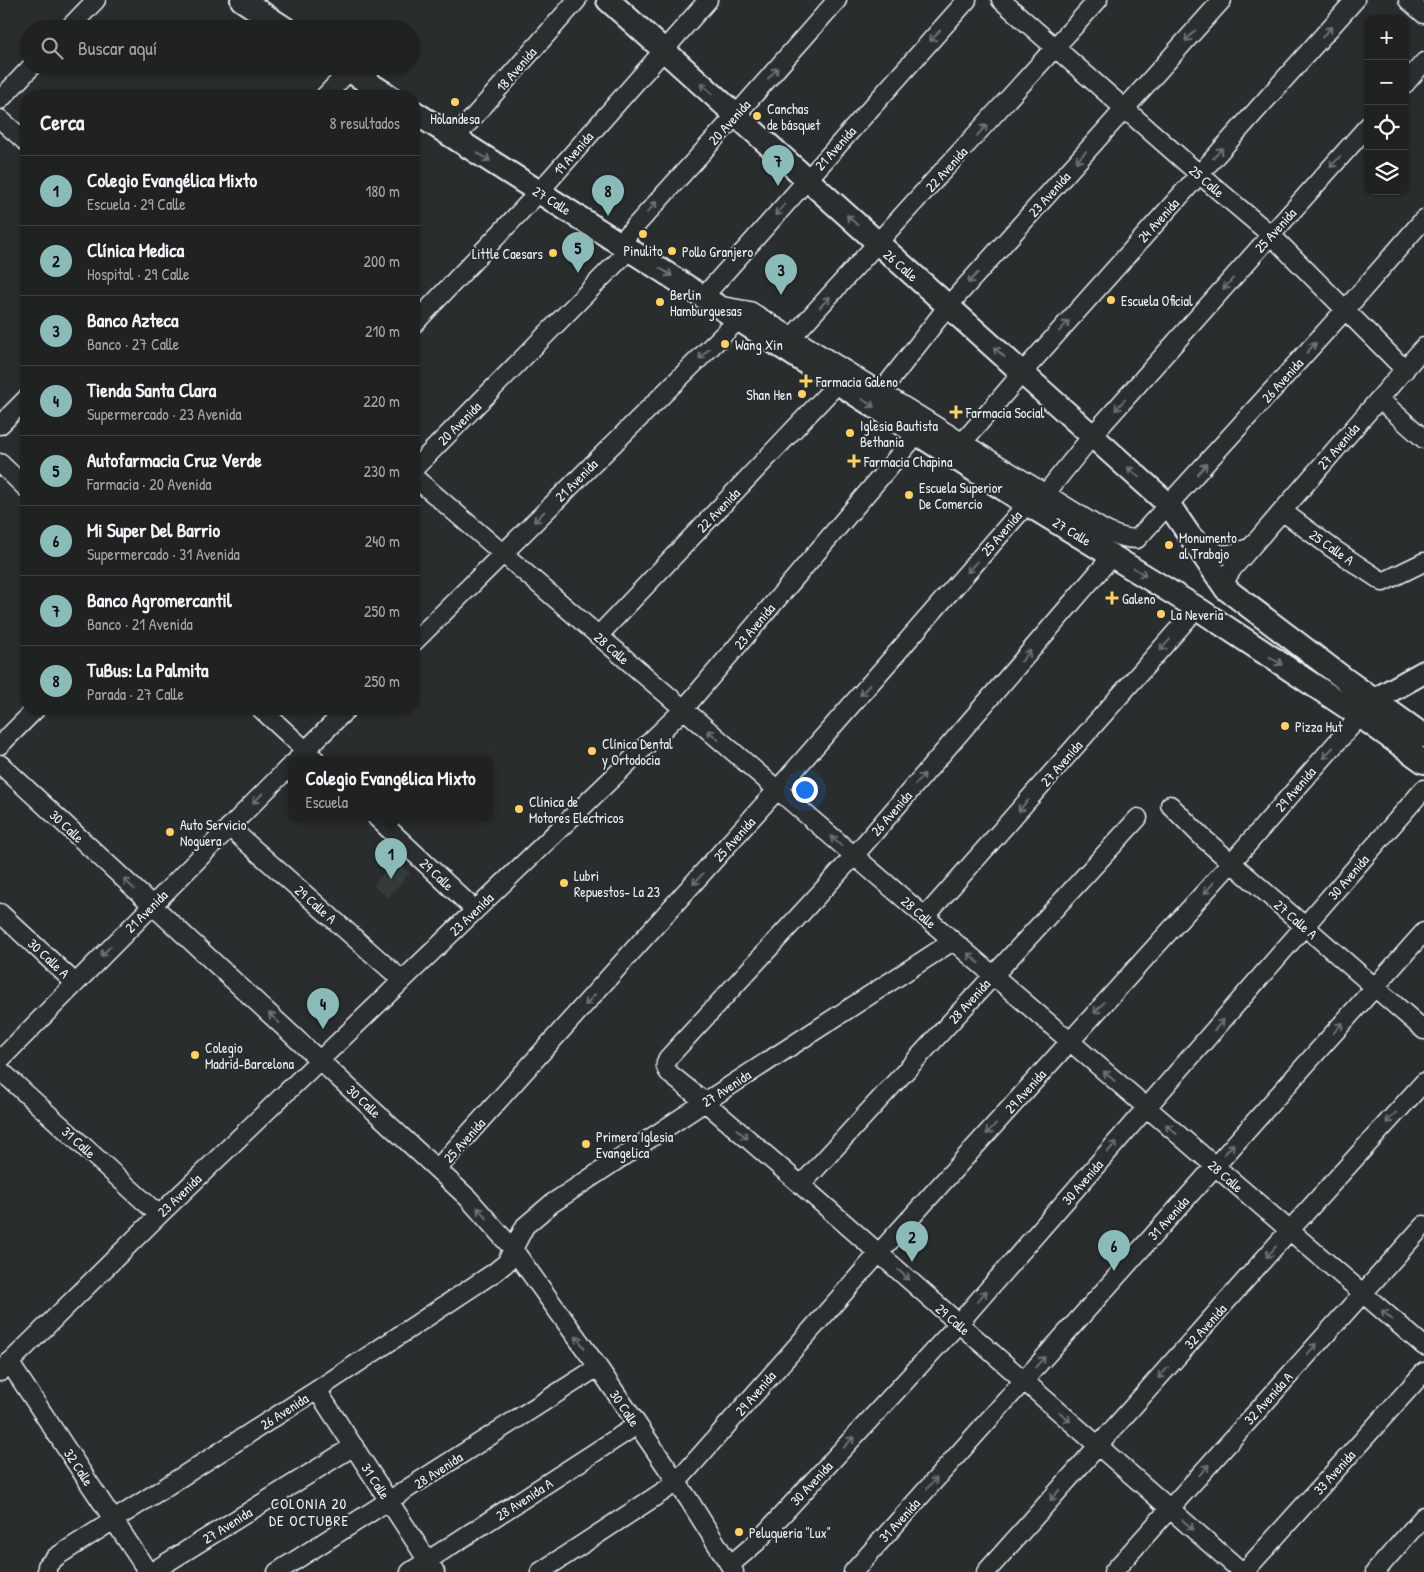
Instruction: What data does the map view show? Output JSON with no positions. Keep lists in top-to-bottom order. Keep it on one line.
{"streets":{"main road":["27 Calle","26 Calle"],"street":["18 Avenida","20 Avenida","21 Avenida","19 Avenida","22 Avenida","25 Calle","23 Avenida","24 Avenida","25 Avenida","26 Avenida","27 Avenida","25 Calle A","28 Calle","29 Avenida","30 Calle","29 Calle","30 Avenida","29 Calle A","27 Calle A","30 Calle A","28 Avenida","31 Calle","31 Avenida","32 Avenida","32 Avenida A","32 Calle","33 Avenida","28 Avenida A"]},"crossings":[["18 Avenida","27 Calle"],["20 Avenida","27 Calle"],["20 Avenida","26 Calle"],["21 Avenida","27 Calle"],["21 Avenida","26 Calle"],["21 Avenida","28 Calle"],["21 Avenida","30 Calle"],["21 Avenida","29 Calle A"],["21 Avenida","30 Calle A"],["19 Avenida","27 Calle"],["19 Avenida","26 Calle"],["22 Avenida","25 Calle"],["22 Avenida","27 Calle"],["22 Avenida","26 Calle"],["22 Avenida","28 Calle"],["25 Calle","23 Avenida"],["25 Calle","24 Avenida"],["25 Calle","25 Avenida"],["25 Calle","26 Avenida"],["25 Calle","27 Avenida"],["23 Avenida","27 Calle"],["23 Avenida","26 Calle"],["23 Avenida","28 Calle"],["23 Avenida","30 Calle"],["23 Avenida","29 Calle"],["23 Avenida","29 Calle A"],["23 Avenida","31 Calle"],["23 Avenida","32 Calle"],["27 Calle","24 Avenida"],["27 Calle","25 Avenida"],["27 Calle","26 Calle"],["27 Calle","26 Avenida"],["27 Calle","27 Avenida"],["27 Calle","29 Avenida"],["24 Avenida","26 Calle"],["25 Avenida","26 Calle"],["25 Avenida","28 Calle"],["25 Avenida","30 Calle"],["26 Calle","26 Avenida"],["26 Avenida","27 Avenida"],["26 Avenida","28 Calle"],["26 Avenida","30 Calle"],["26 Avenida","29 Calle"],["26 Avenida","31 Calle"],["26 Avenida","32 Calle"],["27 Avenida","25 Calle A"],["27 Avenida","28 Calle"],["27 Avenida","30 Calle"],["27 Avenida","29 Calle"],["27 Avenida","31 Calle"],["28 Calle","29 Avenida"],["28 Calle","30 Avenida"],["28 Calle","28 Avenida"],["28 Calle","31 Avenida"],["28 Calle","32 Avenida"],["28 Calle","32 Avenida A"],["29 Avenida","30 Calle"],["29 Avenida","29 Calle"],["29 Avenida","27 Calle A"],["30 Calle","30 Avenida"],["30 Calle","28 Avenida"],["30 Calle","28 Avenida A"],["29 Calle","30 Avenida"],["29 Calle","28 Avenida"],["29 Calle","31 Avenida"],["29 Calle","32 Avenida"],["29 Calle","32 Avenida A"],["29 Calle","33 Avenida"],["30 Avenida","27 Calle A"],["27 Calle A","31 Avenida"],["28 Avenida","31 Calle"],["31 Calle","28 Avenida A"]],"one_way":["20 Avenida","21 Avenida","22 Avenida","24 Avenida","25 Avenida","26 Calle","26 Avenida","28 Calle","29 Avenida","30 Calle","29 Calle","30 Avenida","31 Avenida","32 Avenida","32 Avenida A"],"districts":["COLONIA 20 DE OCTUBRE"],"places":{"other":["Holandesa","Canchas de básquet","Pinulito","Pollo Granjero","Little Caesars","Escuela Oficial","Berlin Hamburguesas","Wang Xin","Shan Hen","Iglesia Bautista Bethania","Escuela Superior De Comercio","Monumento al Trabajo","La Neveria","Pizza Hut","Clínica Dental y Ortodocia","Clínica de Motores Electricos","Auto Servicio Noguera","Lubri Repuestos- La 23","Colegio Madrid-Barcelona","Primera Iglesia Evangelica","Peluqueria \"Lux\""],"health":["Farmacia Galeno","Farmacia Social","Farmacia Chapina","Galeno"]},"page":{"map_buttons":["+","−"],"search":"Buscar aquí","heading":["Cerca","8 resultados"],"pins":["7","8","5","3","1","4","2","6"],"list":[{"mark":"1","name":"Colegio Evangélica Mixto","note":"Escuela · 29 Calle","value":"180 m"},{"mark":"2","name":"Clínica Medica","note":"Hospital · 29 Calle","value":"200 m"},{"mark":"3","name":"Banco Azteca","note":"Banco · 27 Calle","value":"210 m"},{"mark":"4","name":"Tienda Santa Clara","note":"Supermercado · 23 Avenida","value":"220 m"},{"mark":"5","name":"Autofarmacia Cruz Verde","note":"Farmacia · 20 Avenida","value":"230 m"},{"mark":"6","name":"Mi Super Del Barrio","note":"Supermercado · 31 Avenida","value":"240 m"},{"mark":"7","name":"Banco Agromercantil","note":"Banco · 21 Avenida","value":"250 m"},{"mark":"8","name":"TuBus: La Palmita","note":"Parada · 27 Calle","value":"250 m"}],"popup":["Colegio Evangélica Mixto","Escuela"]}}
